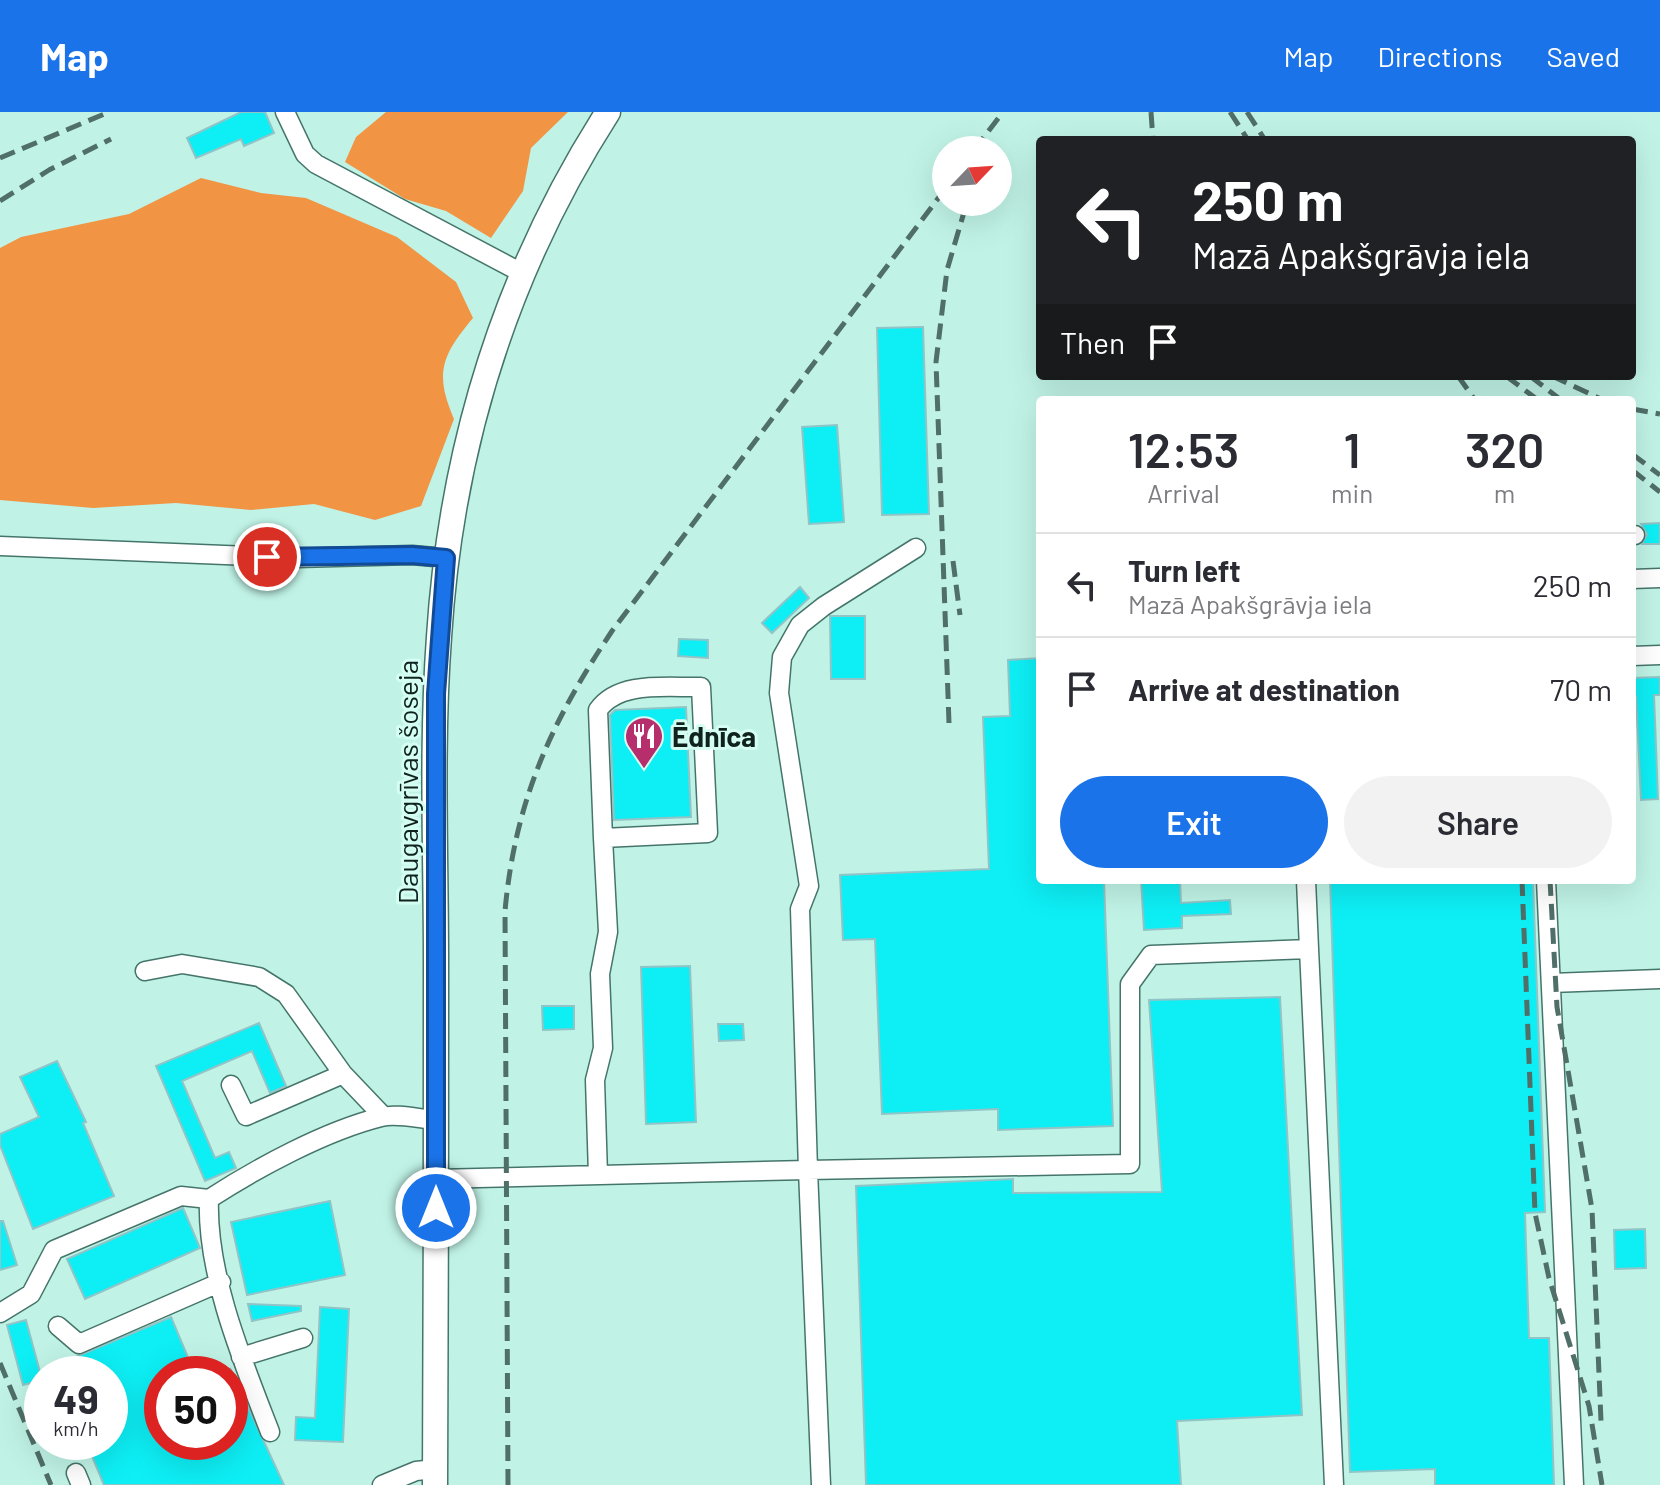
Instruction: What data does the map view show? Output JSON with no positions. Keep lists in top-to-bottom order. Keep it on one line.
{"streets":{"main road":["Daugavgrīvas šoseja"]},"places":{"restaurant":["Ēdnīca"]},"north":"top right","page":{"header":"Map","nav":["Map","Directions","Saved"],"turn":["250 m","Mazā Apakšgrāvja iela"],"then":"Then","eta":["12:53","Arrival","1","min","320","m"],"list":[{"name":"Turn left","note":"Mazā Apakšgrāvja iela","value":"250 m"},{"name":"Arrive at destination","value":"70 m"}],"buttons":["Exit","Share"],"speed":"49 km/h","limit":"50"}}
